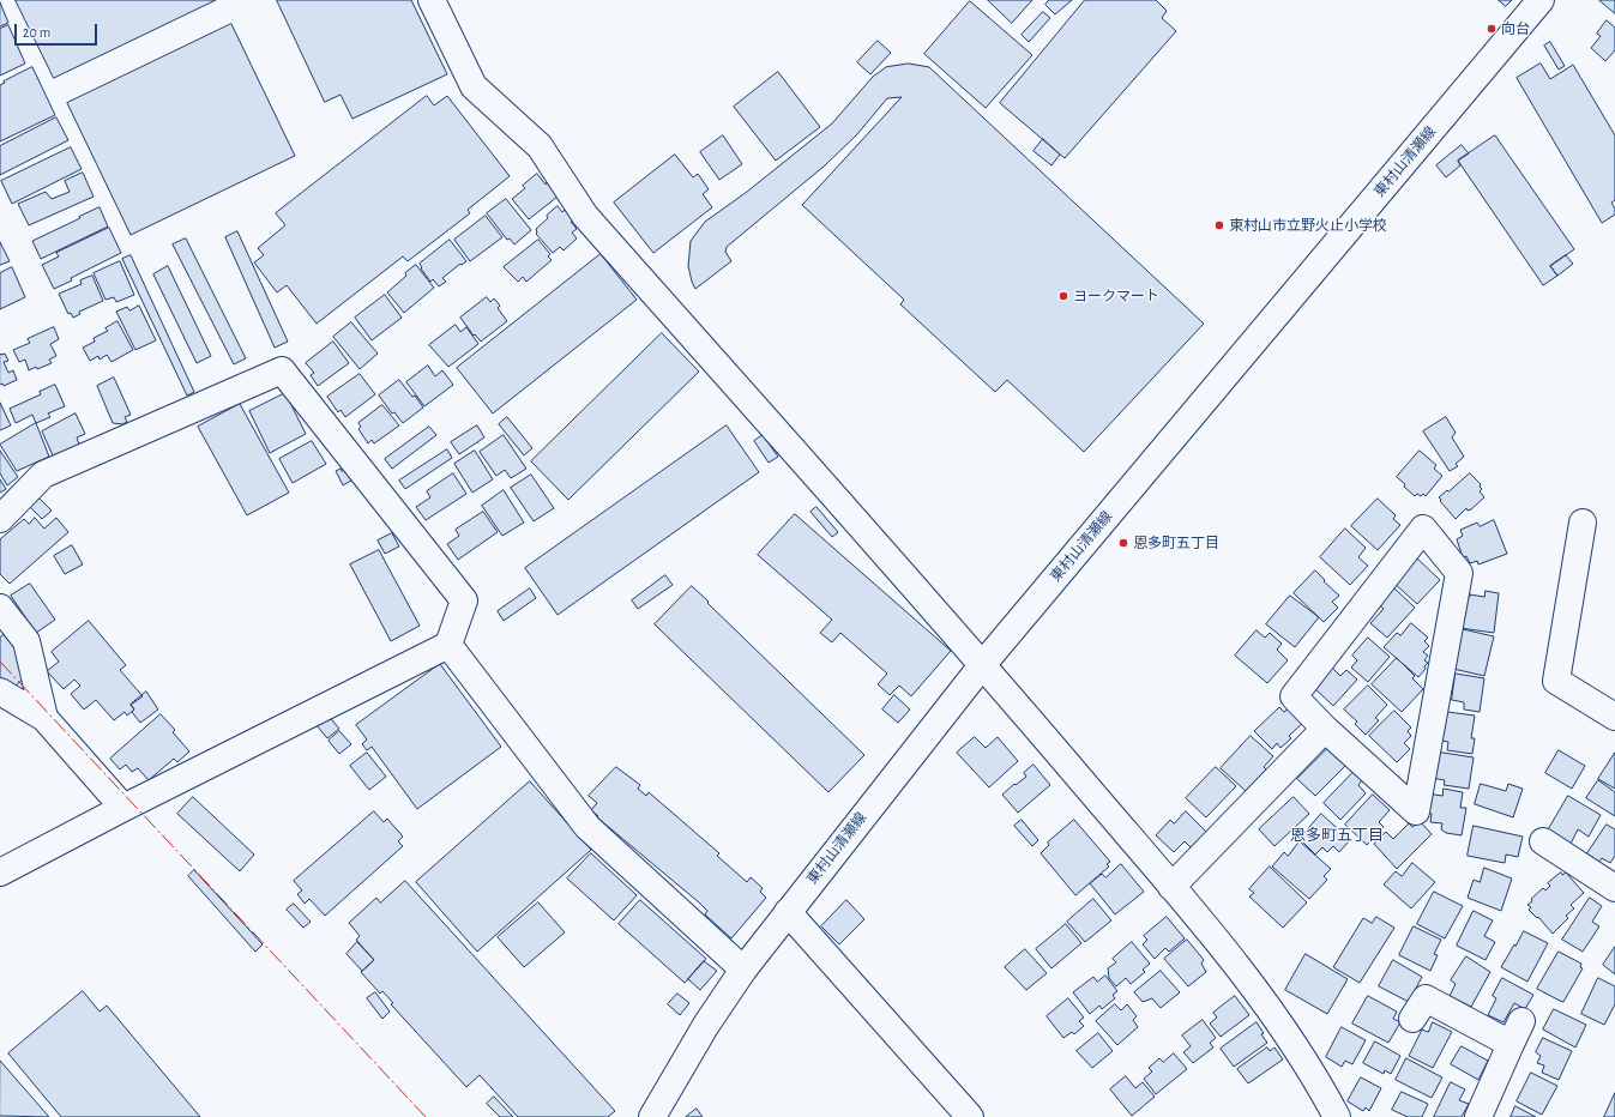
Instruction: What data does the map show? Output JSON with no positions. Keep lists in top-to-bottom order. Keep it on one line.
{"streets":{"street":["東村山清瀬線"]},"districts":["恩多町五丁目"],"places":["向台","東村山市立野火止小学校","ヨークマート","恩多町五丁目"],"scale_bar":"20 m"}
